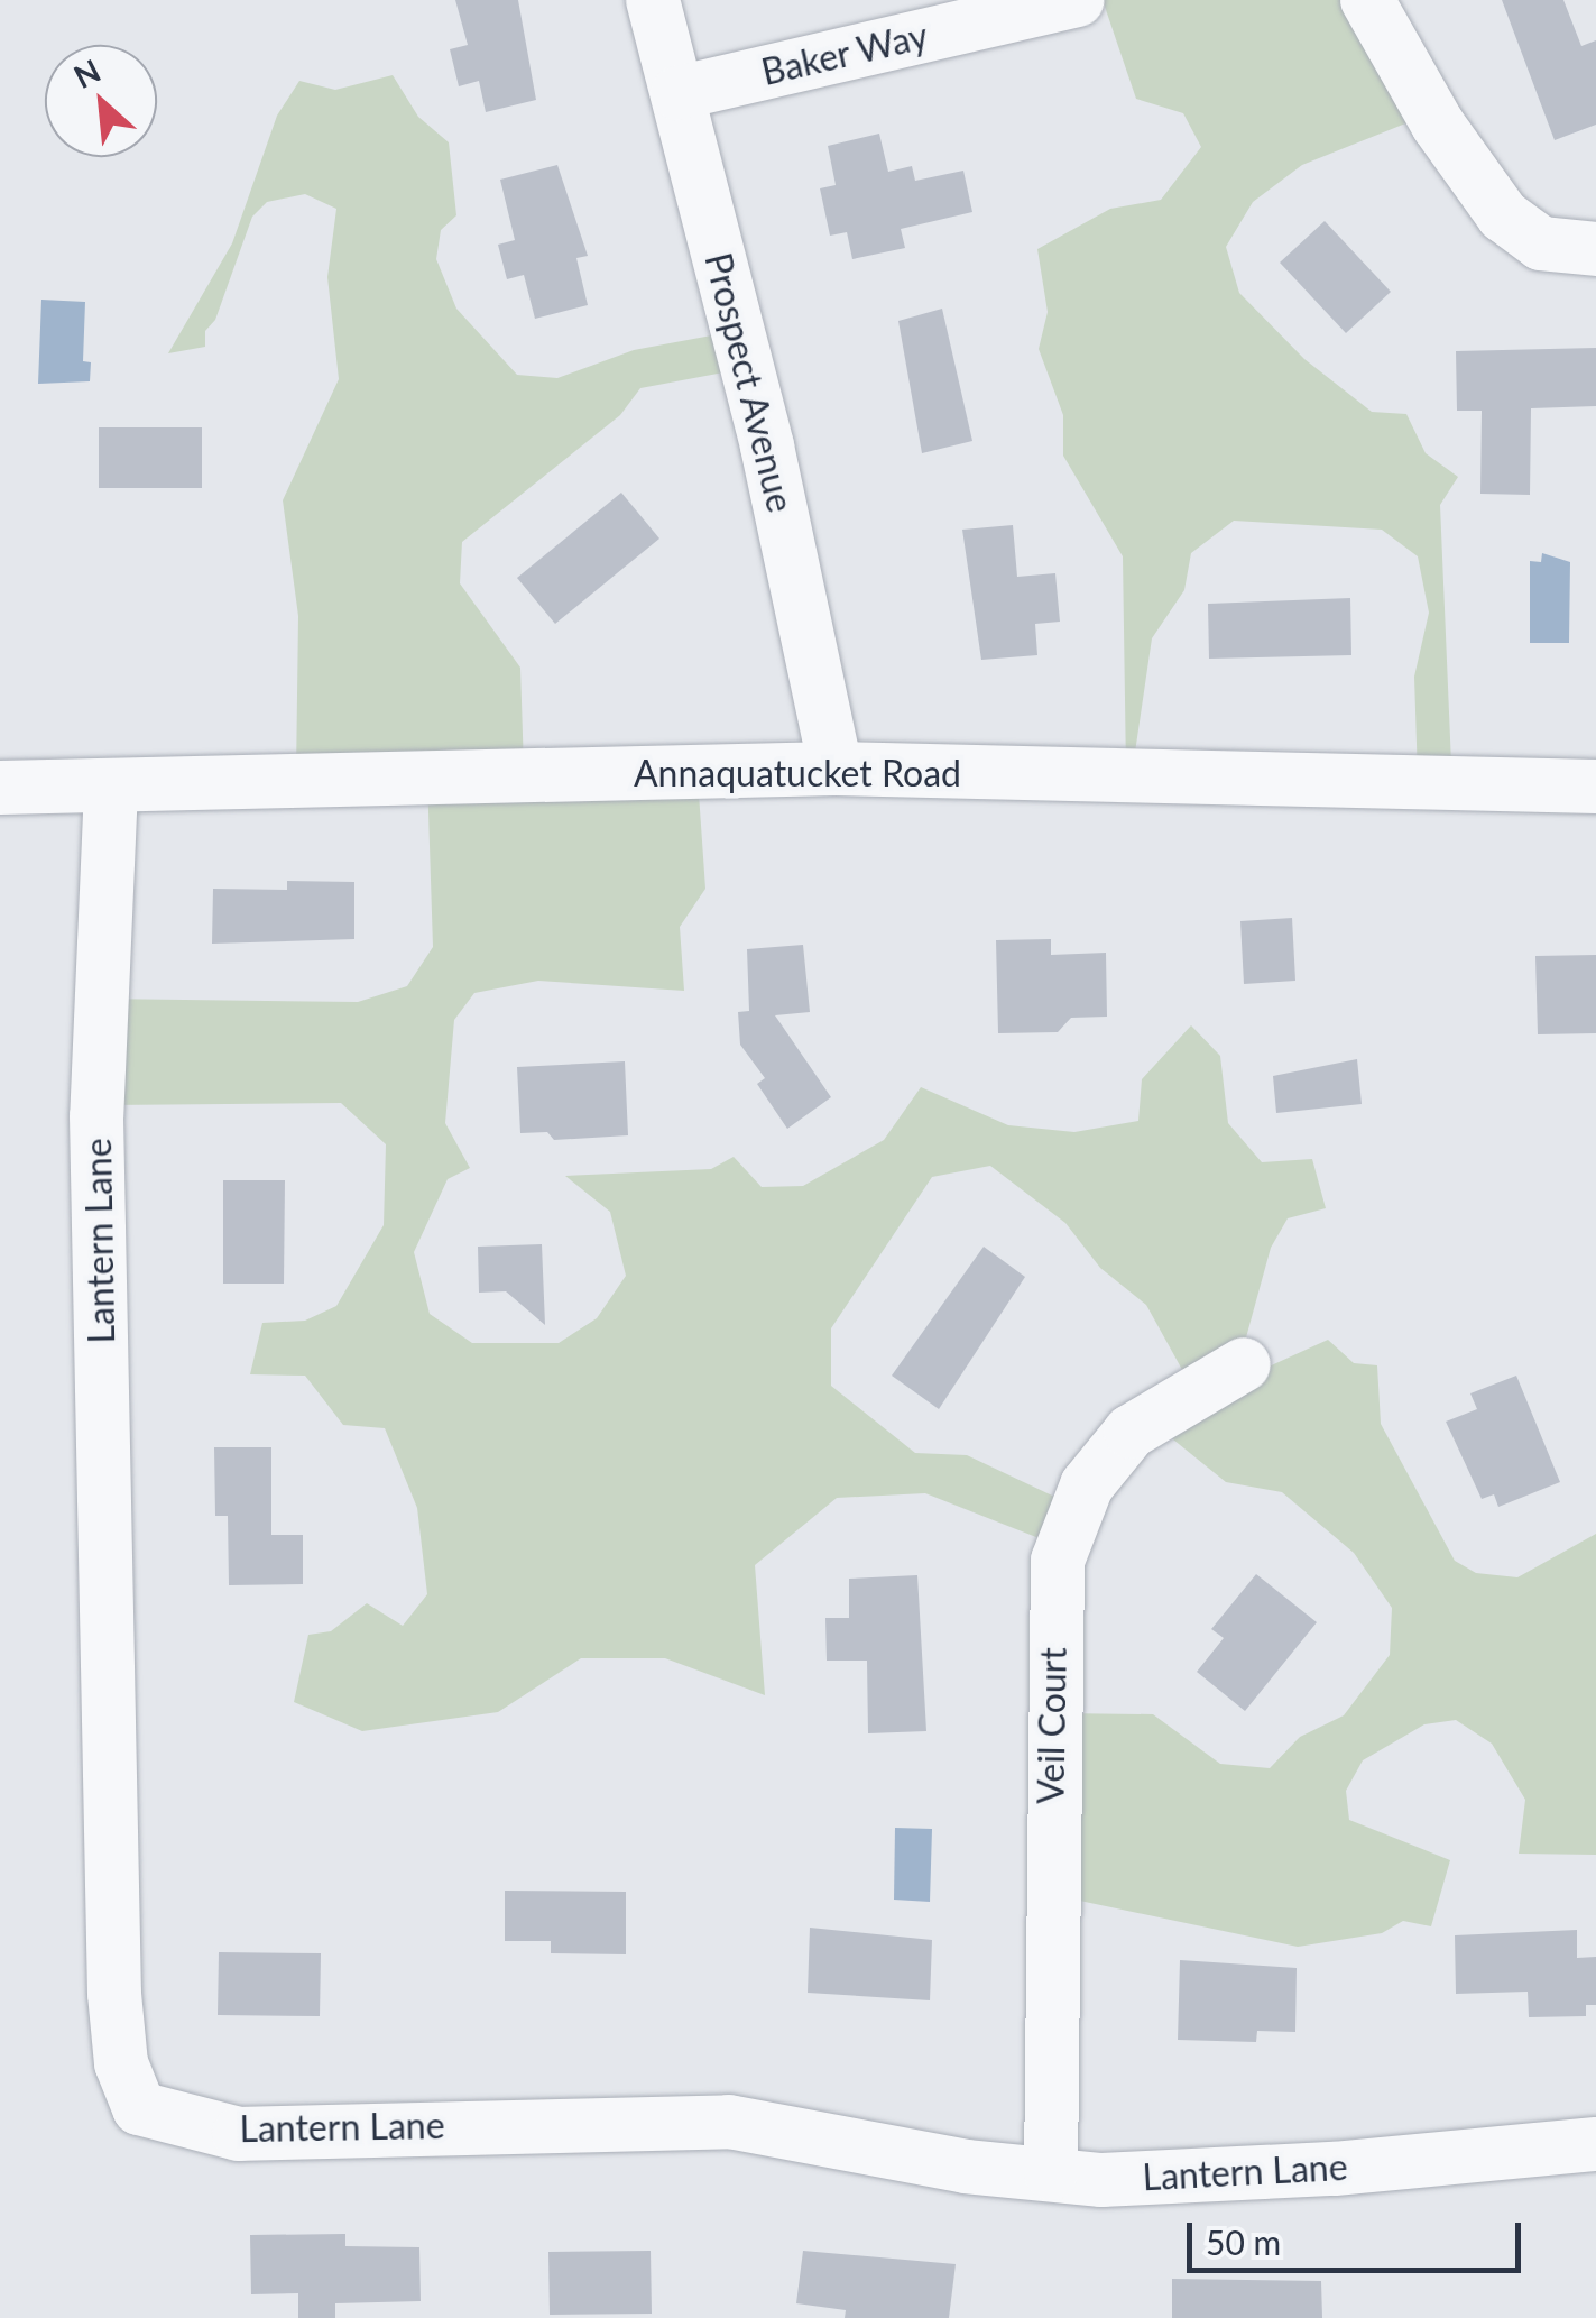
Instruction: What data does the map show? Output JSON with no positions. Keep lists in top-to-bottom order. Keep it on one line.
{"streets":{"street":["Baker Way","Prospect Avenue","Annaquatucket Road","Lantern Lane","Veil Court"]},"crossings":[["Baker Way","Prospect Avenue"],["Prospect Avenue","Annaquatucket Road"],["Annaquatucket Road","Lantern Lane"],["Lantern Lane","Veil Court"]],"scale_bar":"50 m","north":"top left"}
